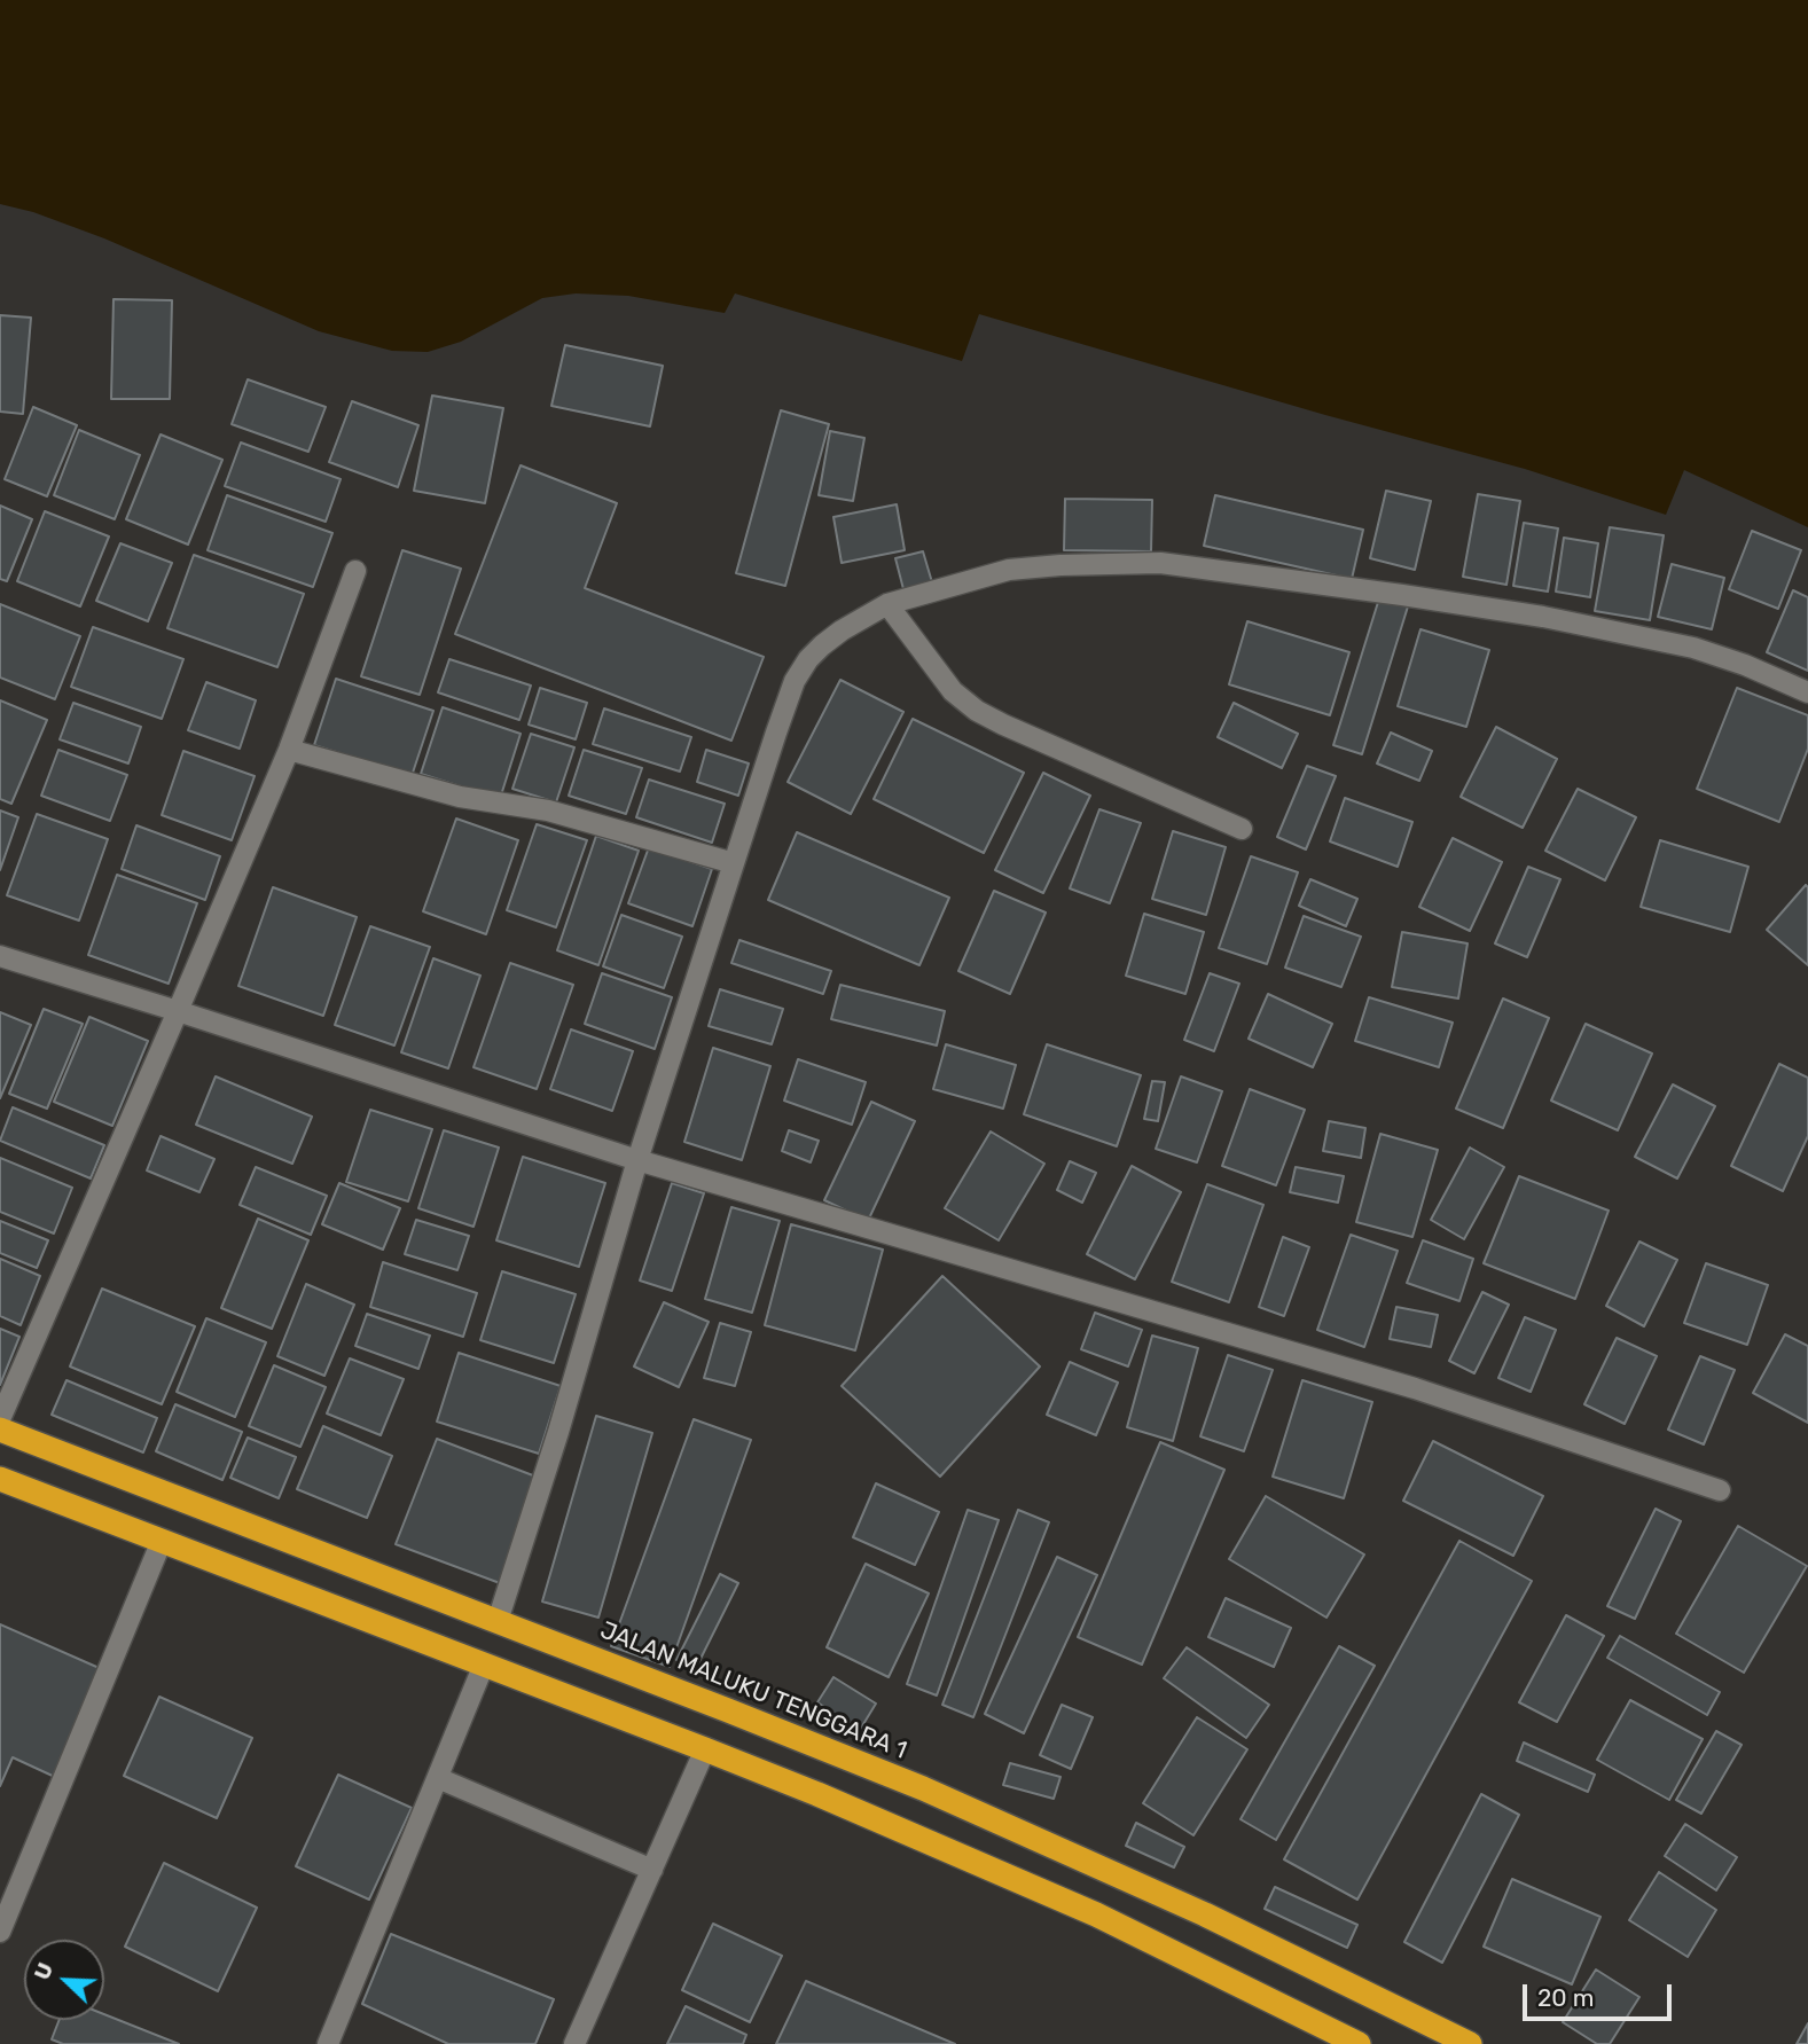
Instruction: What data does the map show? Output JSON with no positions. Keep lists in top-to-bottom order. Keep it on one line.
{"streets":{"highway":["JALAN MALUKU TENGGARA 1"]},"scale_bar":"20 m","north":"top left"}
